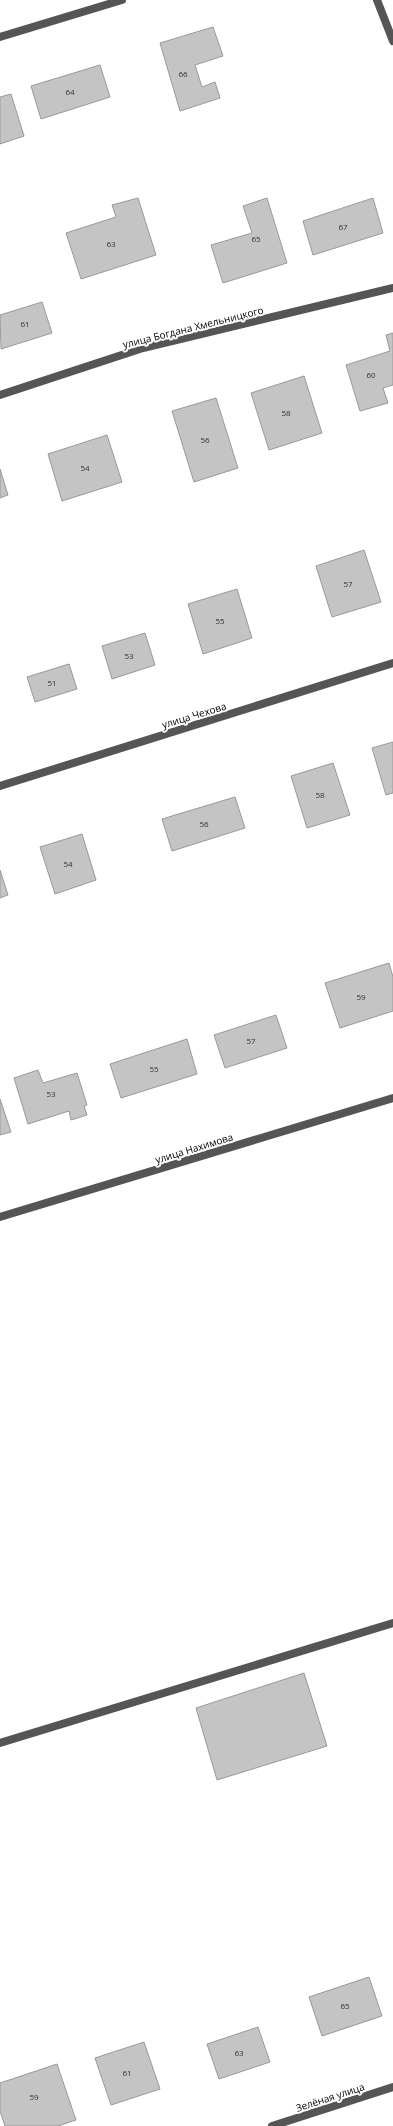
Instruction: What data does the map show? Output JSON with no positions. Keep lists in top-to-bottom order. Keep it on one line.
{"streets":{"street":["улица Богдана Хмельницкого","улица Чехова","улица Нахимова","Зелёная улица"]},"house_numbers":["66","64","67","65","63","61","60","58","56","54","57","55","53","51","58","56","54","59","57","55","53","65","63","61","59"]}
